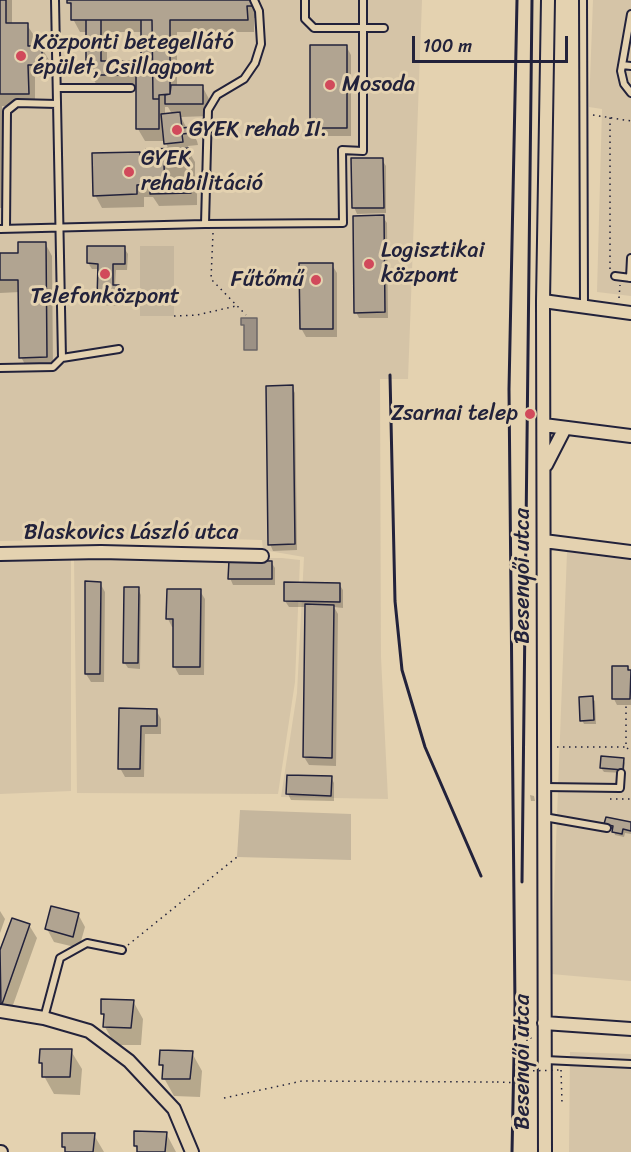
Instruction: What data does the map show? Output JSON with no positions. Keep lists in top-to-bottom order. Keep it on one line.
{"streets":{"street":["Blaskovics László utca","Besenyői utca"]},"places":["Központi betegellátó épület, Csillagpont","Mosoda","GYEK rehab II.","GYEK rehabilitáció","Logisztikai központ","Telefonközpont","Fűtőmű","Zsarnai telep"],"scale_bar":"100 m"}
